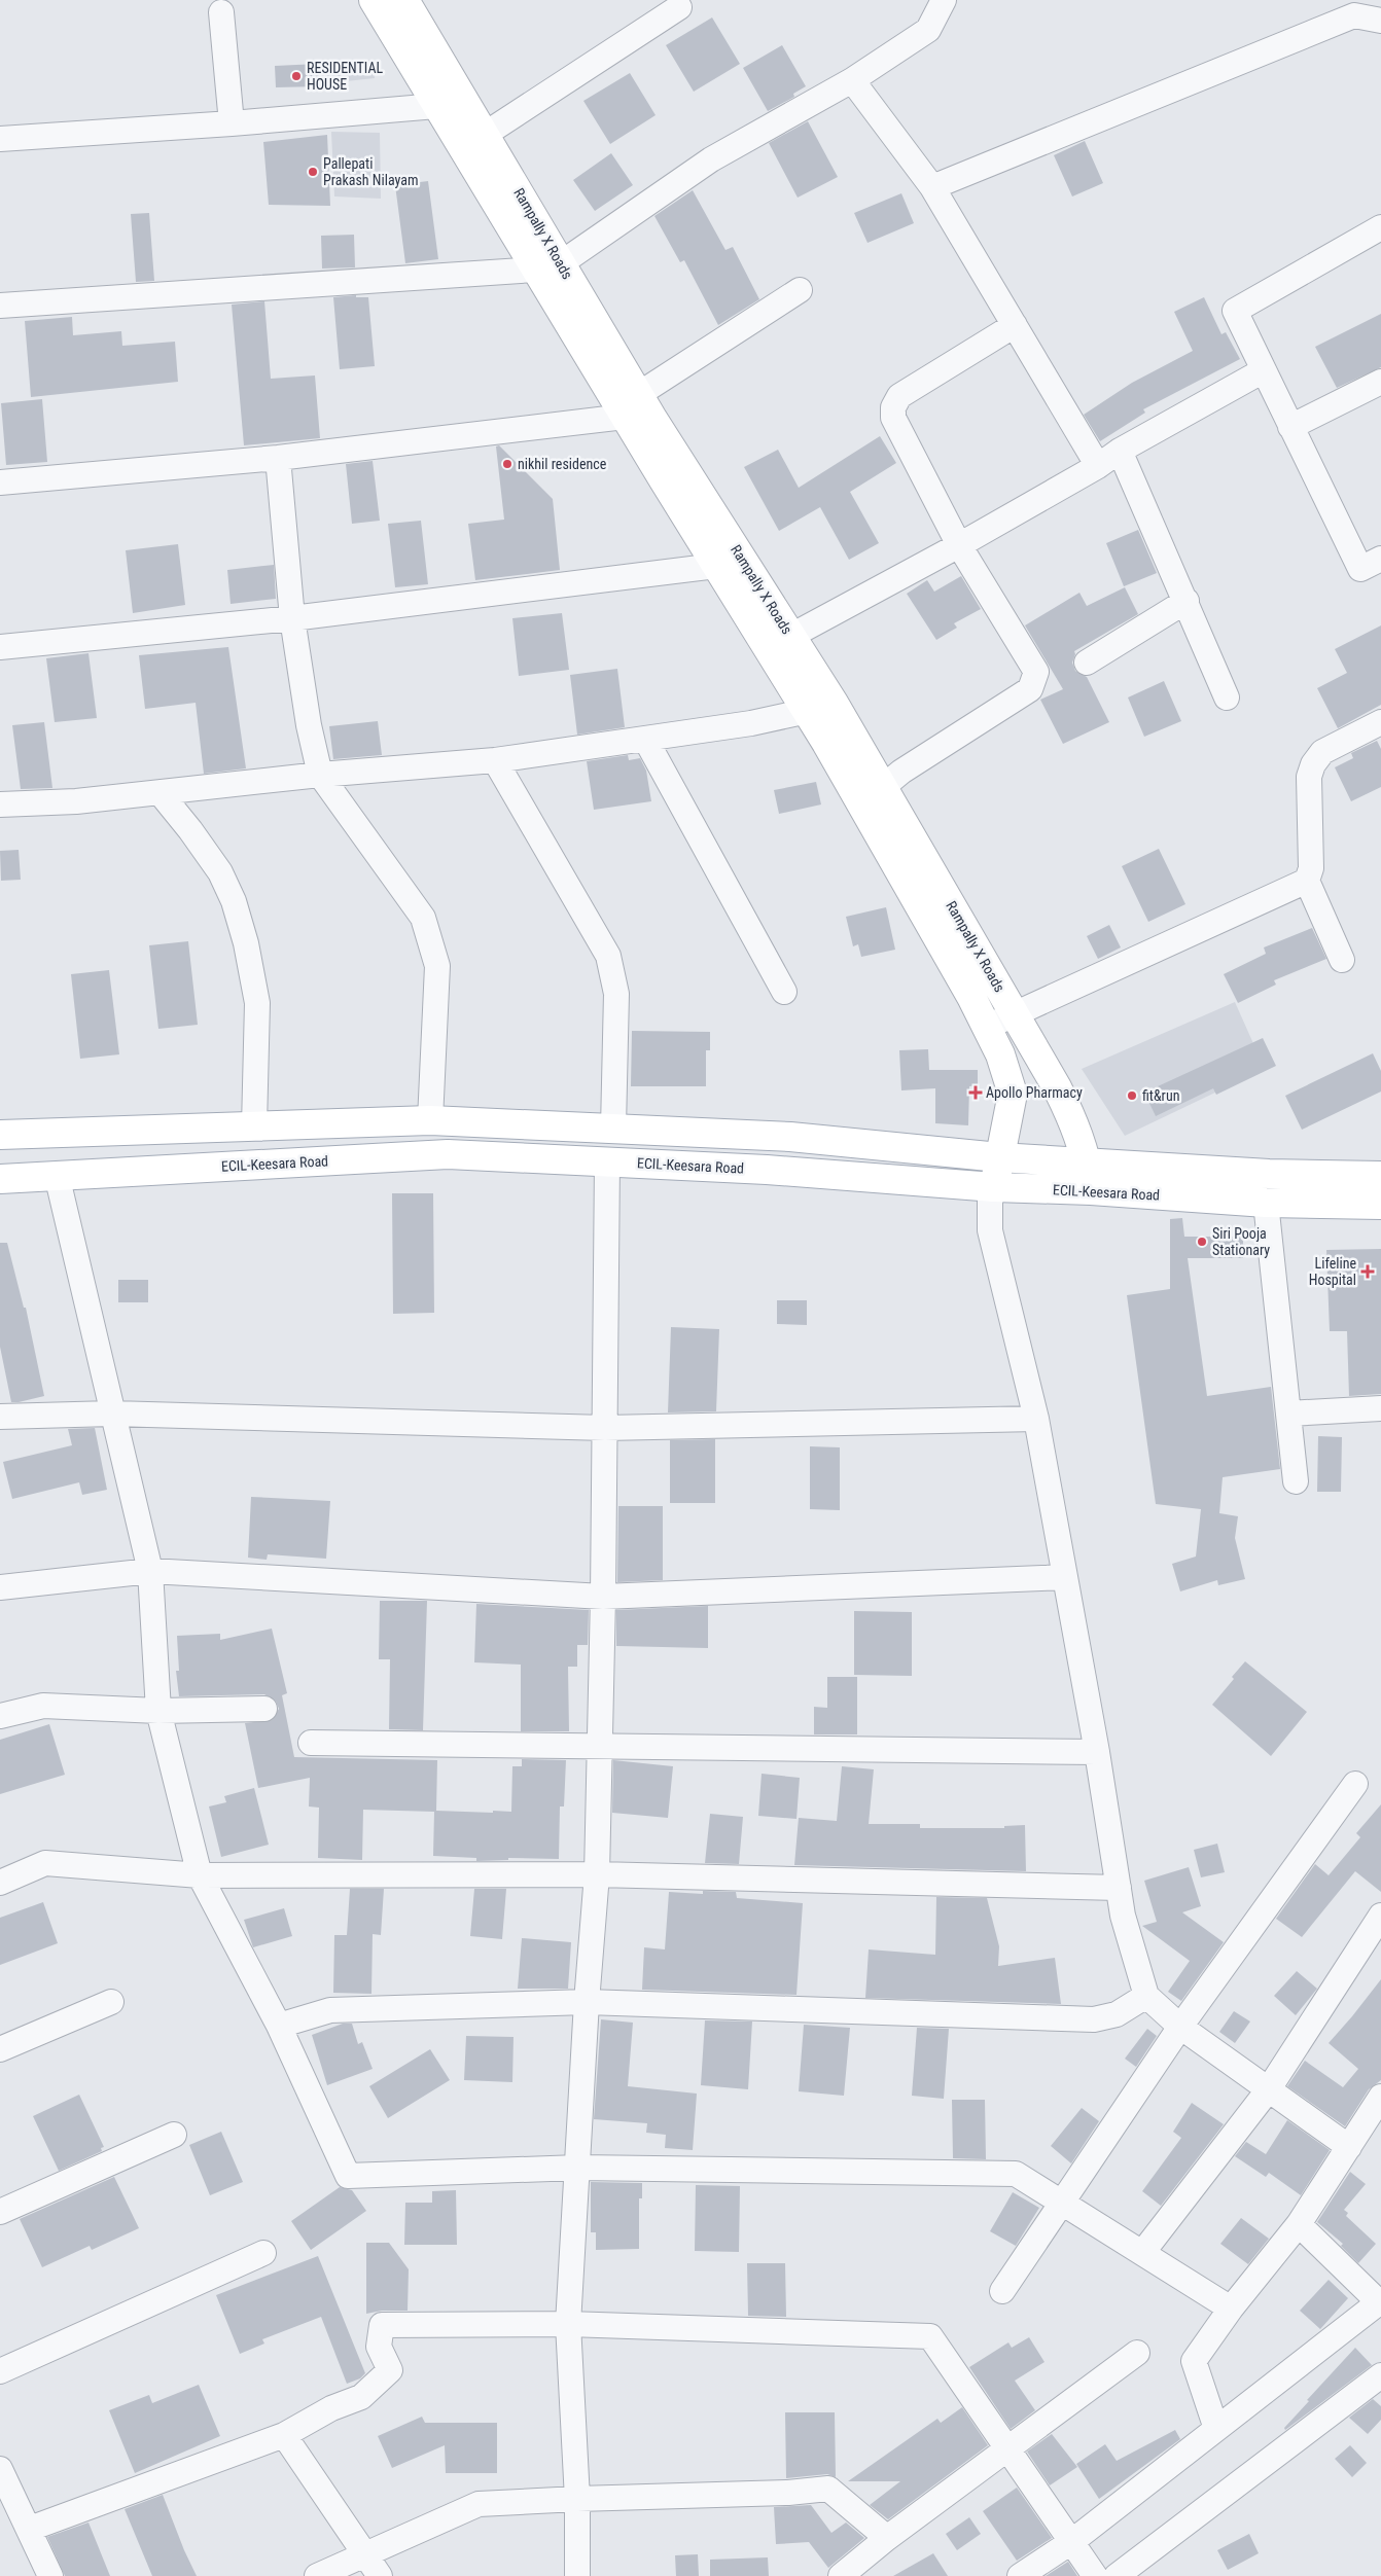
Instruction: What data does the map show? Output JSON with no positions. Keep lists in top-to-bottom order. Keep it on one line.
{"streets":{"main road":["Rampally X Roads","ECIL-Keesara Road"]},"crossings":[["Rampally X Roads","ECIL-Keesara Road"]],"places":{"other":["RESIDENTIAL HOUSE","Pallepati Prakash Nilayam","nikhil residence","fit&run","Siri Pooja Stationary"],"health":["Apollo Pharmacy","Lifeline Hospital"]}}
